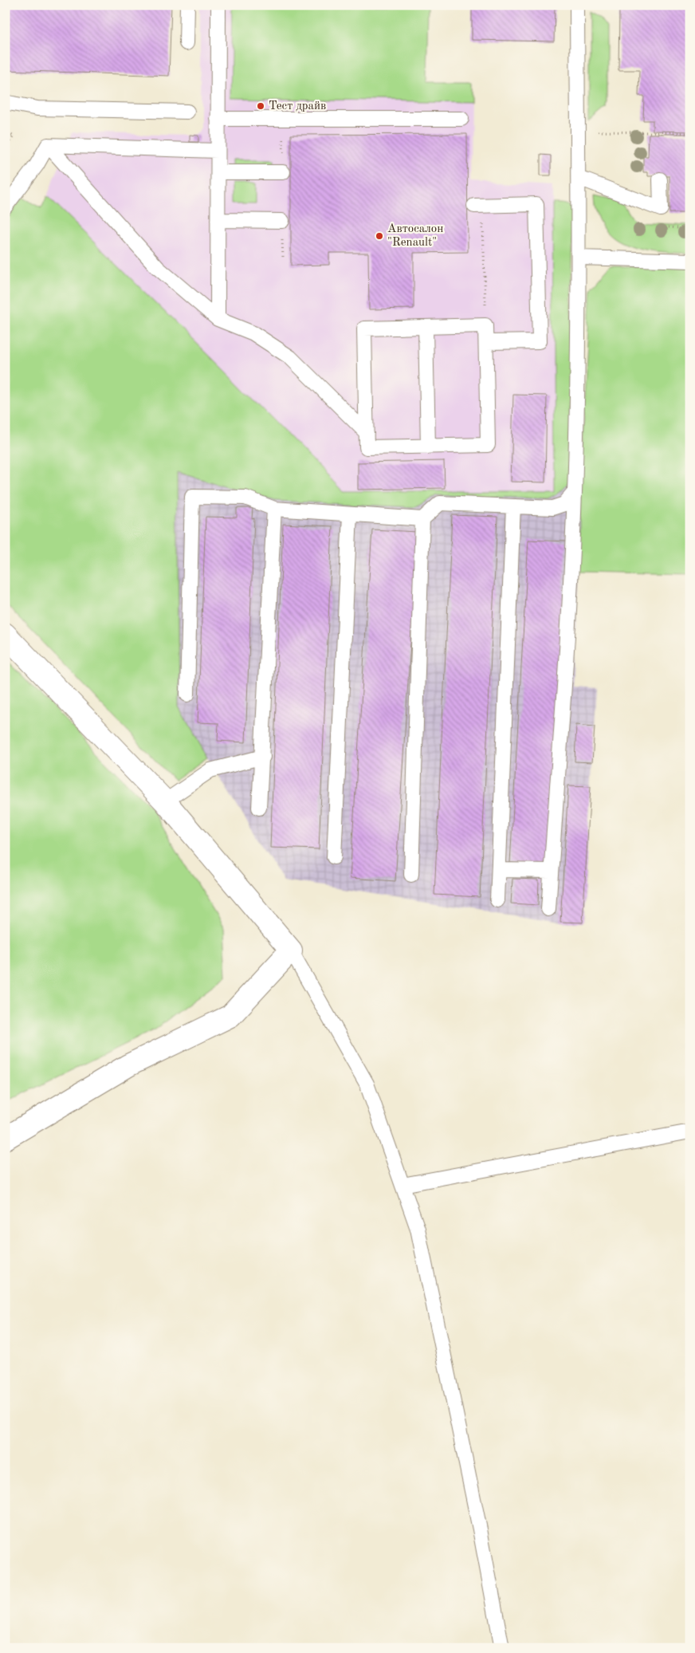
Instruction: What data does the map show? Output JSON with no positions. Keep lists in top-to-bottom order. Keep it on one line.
{"places":["Тест драйв","Автосалон \"Renault\""]}
